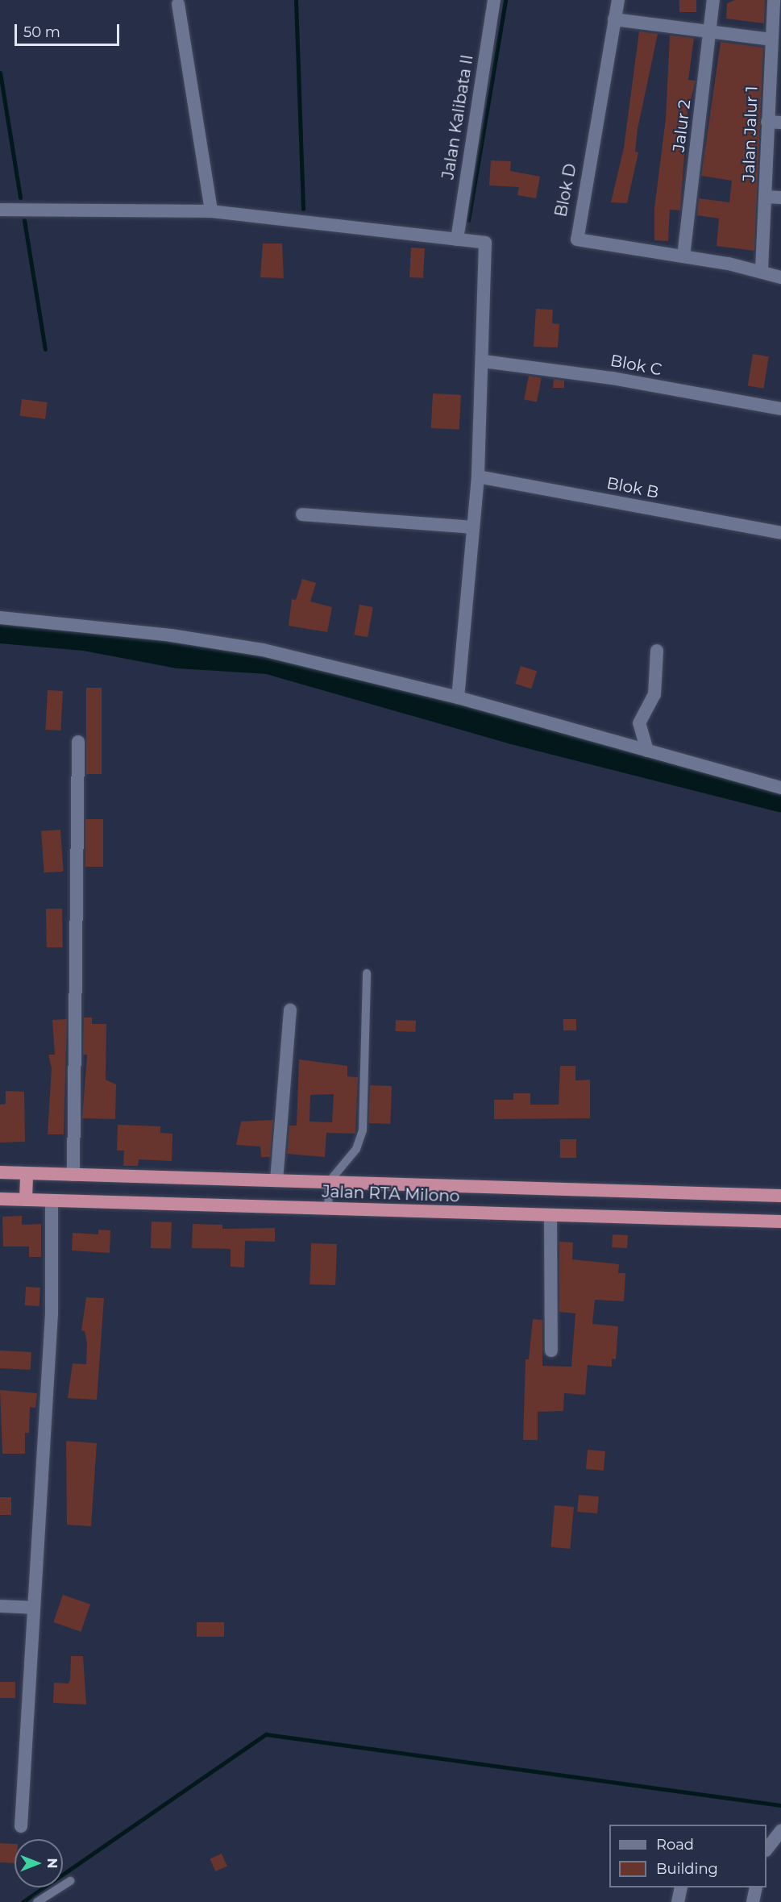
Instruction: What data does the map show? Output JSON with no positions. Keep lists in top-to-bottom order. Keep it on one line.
{"streets":{"highway":["Jalan RTA Milono"],"street":["Jalan Kalibata II","Jalur 2","Jalan Jalur 1","Blok D","Blok C","Blok B"]},"crossings":[["Jalur 2","Blok D"],["Jalan Jalur 1","Blok D"]],"legend":["Road","Building"],"scale_bar":"50 m","north":"right"}
